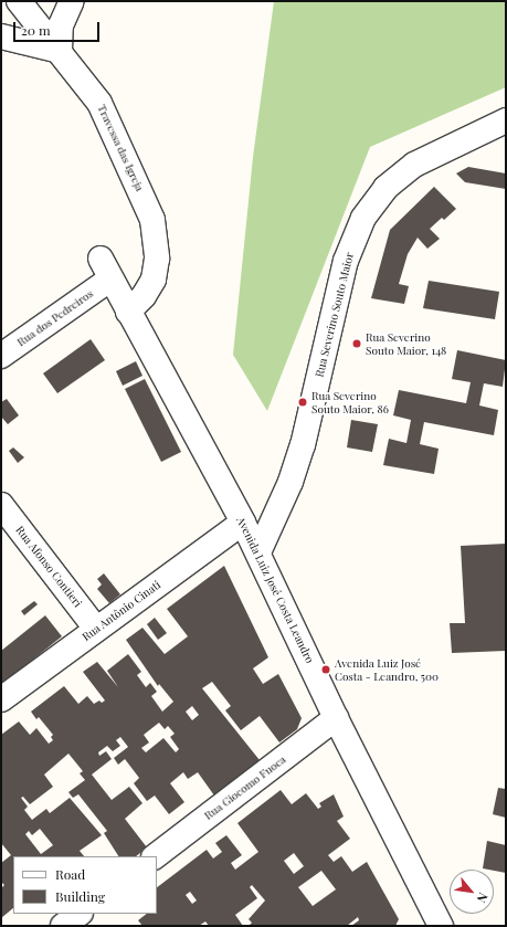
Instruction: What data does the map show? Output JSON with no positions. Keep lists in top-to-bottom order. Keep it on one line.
{"streets":{"street":["Travessa das Igreja","Rua Severino Souto Maior","Rua dos Pedreiros","Rua Afonso Contieri","Avenida Luiz José Costa Leandro","Rua Antônio Cinati","Rua Giocomo Fuoca"]},"crossings":[["Travessa das Igreja","Avenida Luiz José Costa Leandro"],["Rua Severino Souto Maior","Avenida Luiz José Costa Leandro"],["Rua dos Pedreiros","Avenida Luiz José Costa Leandro"],["Rua Afonso Contieri","Rua Antônio Cinati"],["Avenida Luiz José Costa Leandro","Rua Antônio Cinati"],["Avenida Luiz José Costa Leandro","Rua Giocomo Fuoca"]],"places":["Rua Severino Souto Maior, 148","Rua Severino Souto Maior, 86","Avenida Luiz José Costa - Leandro, 500"],"legend":["Road","Building"],"scale_bar":"20 m","north":"bottom right"}
